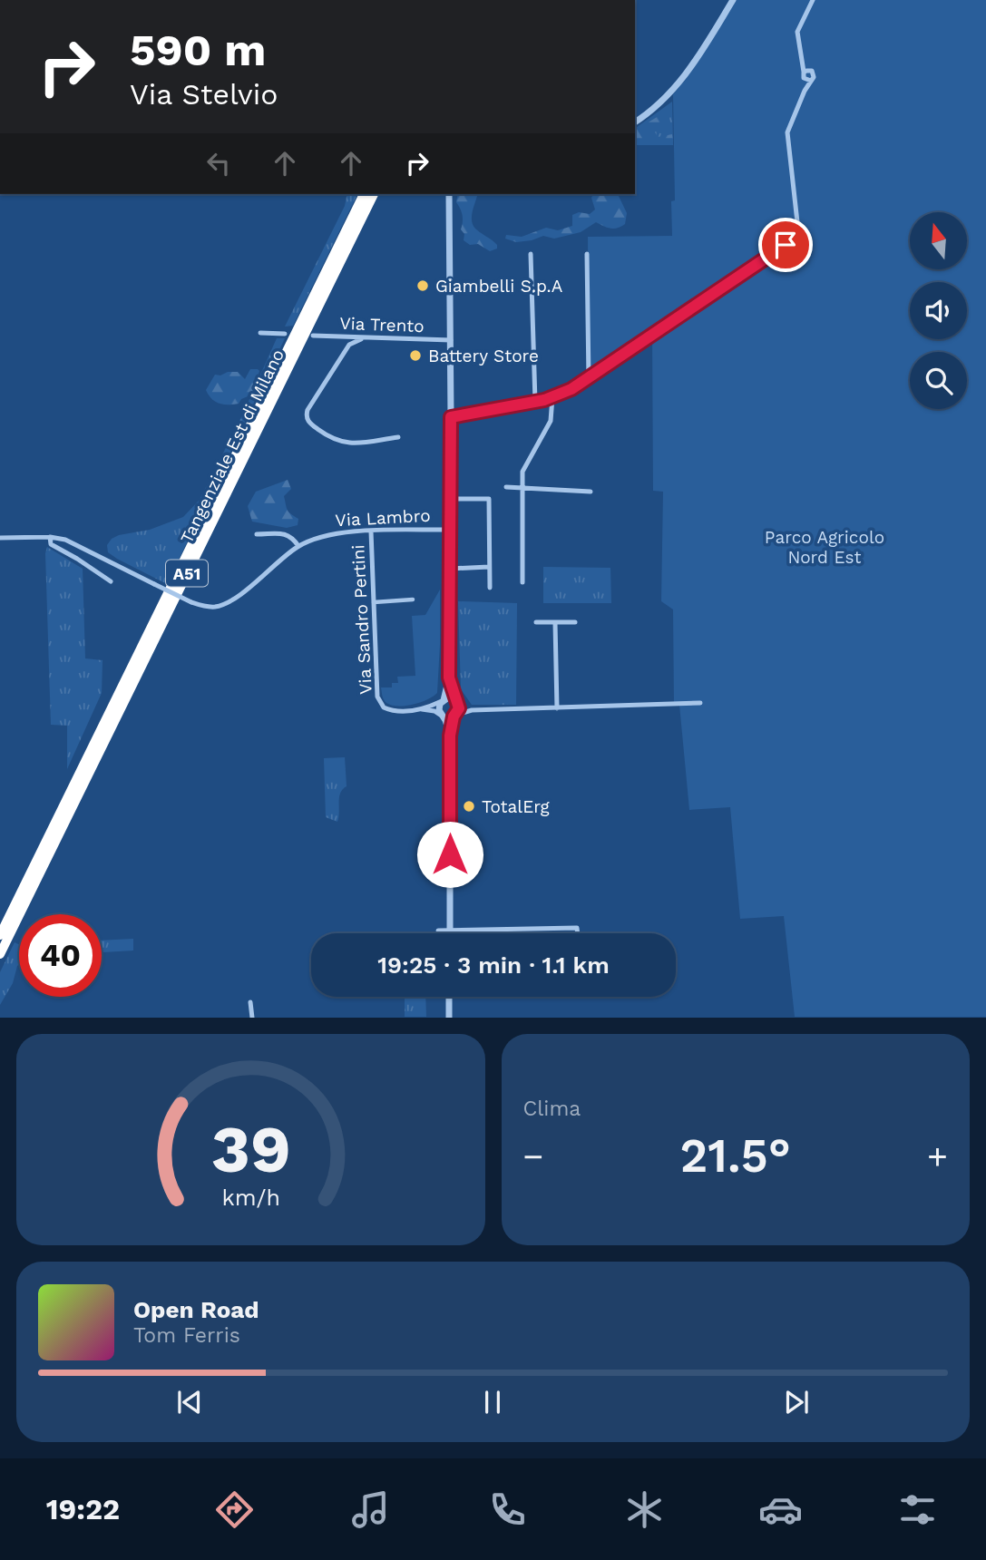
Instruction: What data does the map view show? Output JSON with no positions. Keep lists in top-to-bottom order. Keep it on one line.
{"streets":{"highway":["Tangenziale Est di Milano","A51"],"street":["Via Trento","Via Lambro","Via Sandro Pertini"]},"crossings":[["Via Trento","Via Lambro"],["Via Lambro","Via Sandro Pertini"]],"parks":["Parco Agricolo Nord Est"],"places":["Giambelli S.p.A","Battery Store","TotalErg"],"north":"top","page":{"turn":["590 m","Via Stelvio"],"limit":"40","trip":"19:25 · 3 min · 1.1 km","tile":"Clima","heat":["−","21.5°","+"],"song":["Open Road","Tom Ferris"],"tabs":"19:22","gauge":["39","km/h"]}}
